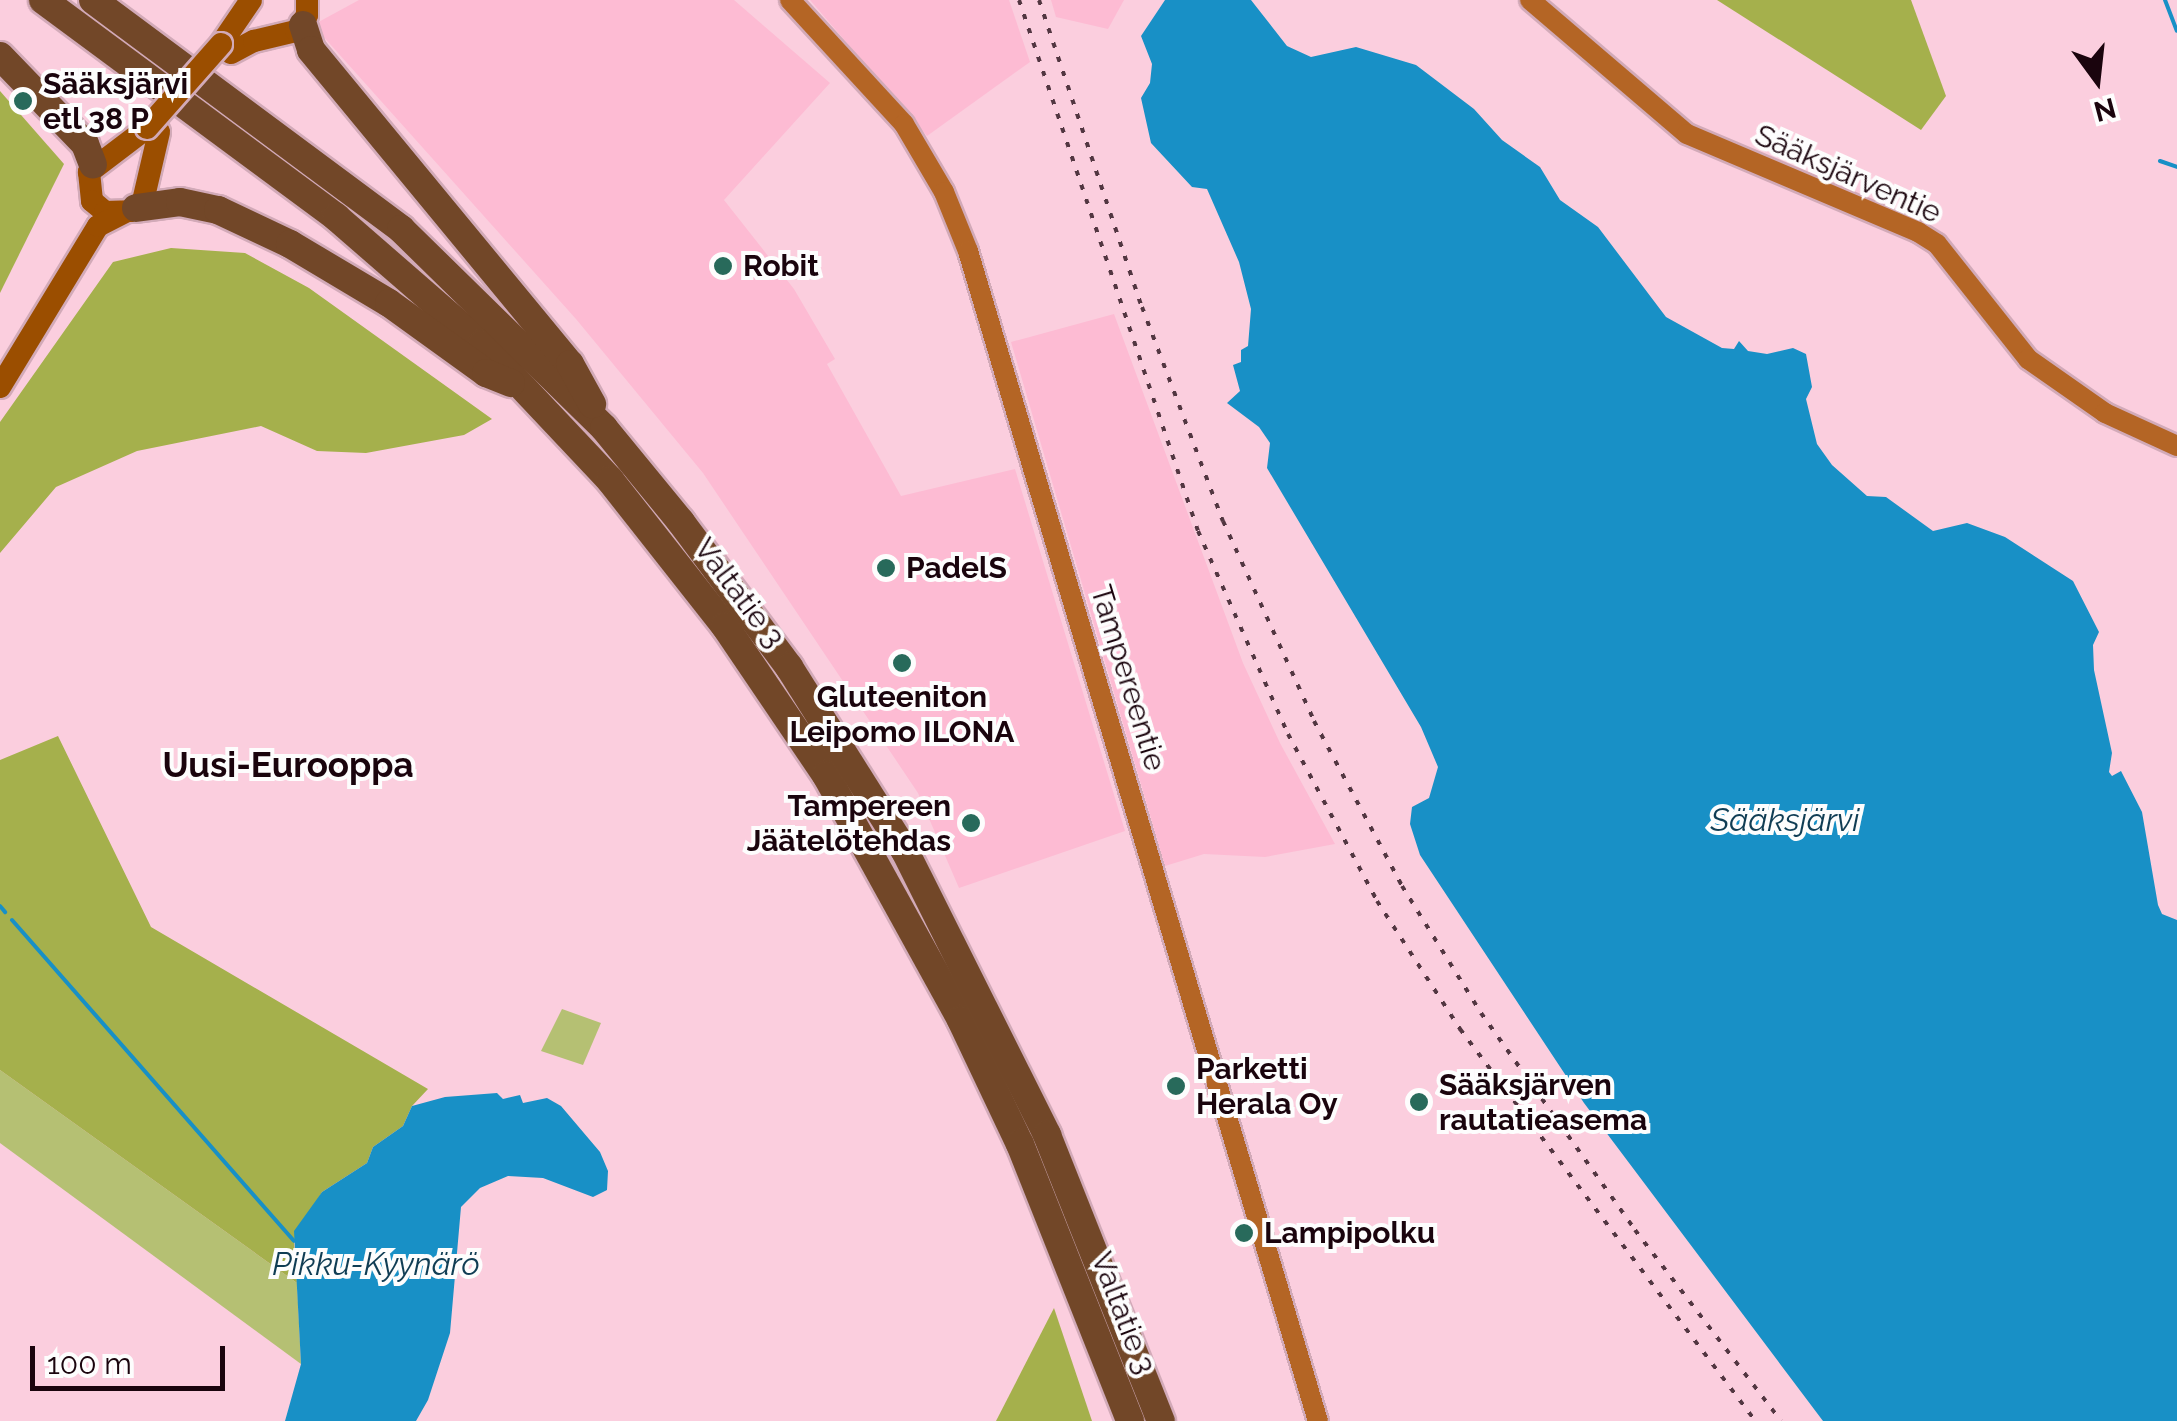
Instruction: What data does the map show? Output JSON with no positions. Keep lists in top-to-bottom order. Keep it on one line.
{"streets":{"highway":["Valtatie 3"],"main road":["Sääksjärventie","Tampereentie"]},"districts":["Uusi-Eurooppa"],"water":["Sääksjärvi","Pikku-Kyynärö"],"places":["Sääksjärvi etl 38 P","Robit","PadelS","Gluteeniton Leipomo ILONA","Tampereen Jäätelötehdas","Parketti Herala Oy","Sääksjärven rautatieasema","Lampipolku"],"scale_bar":"100 m","north":"bottom"}
